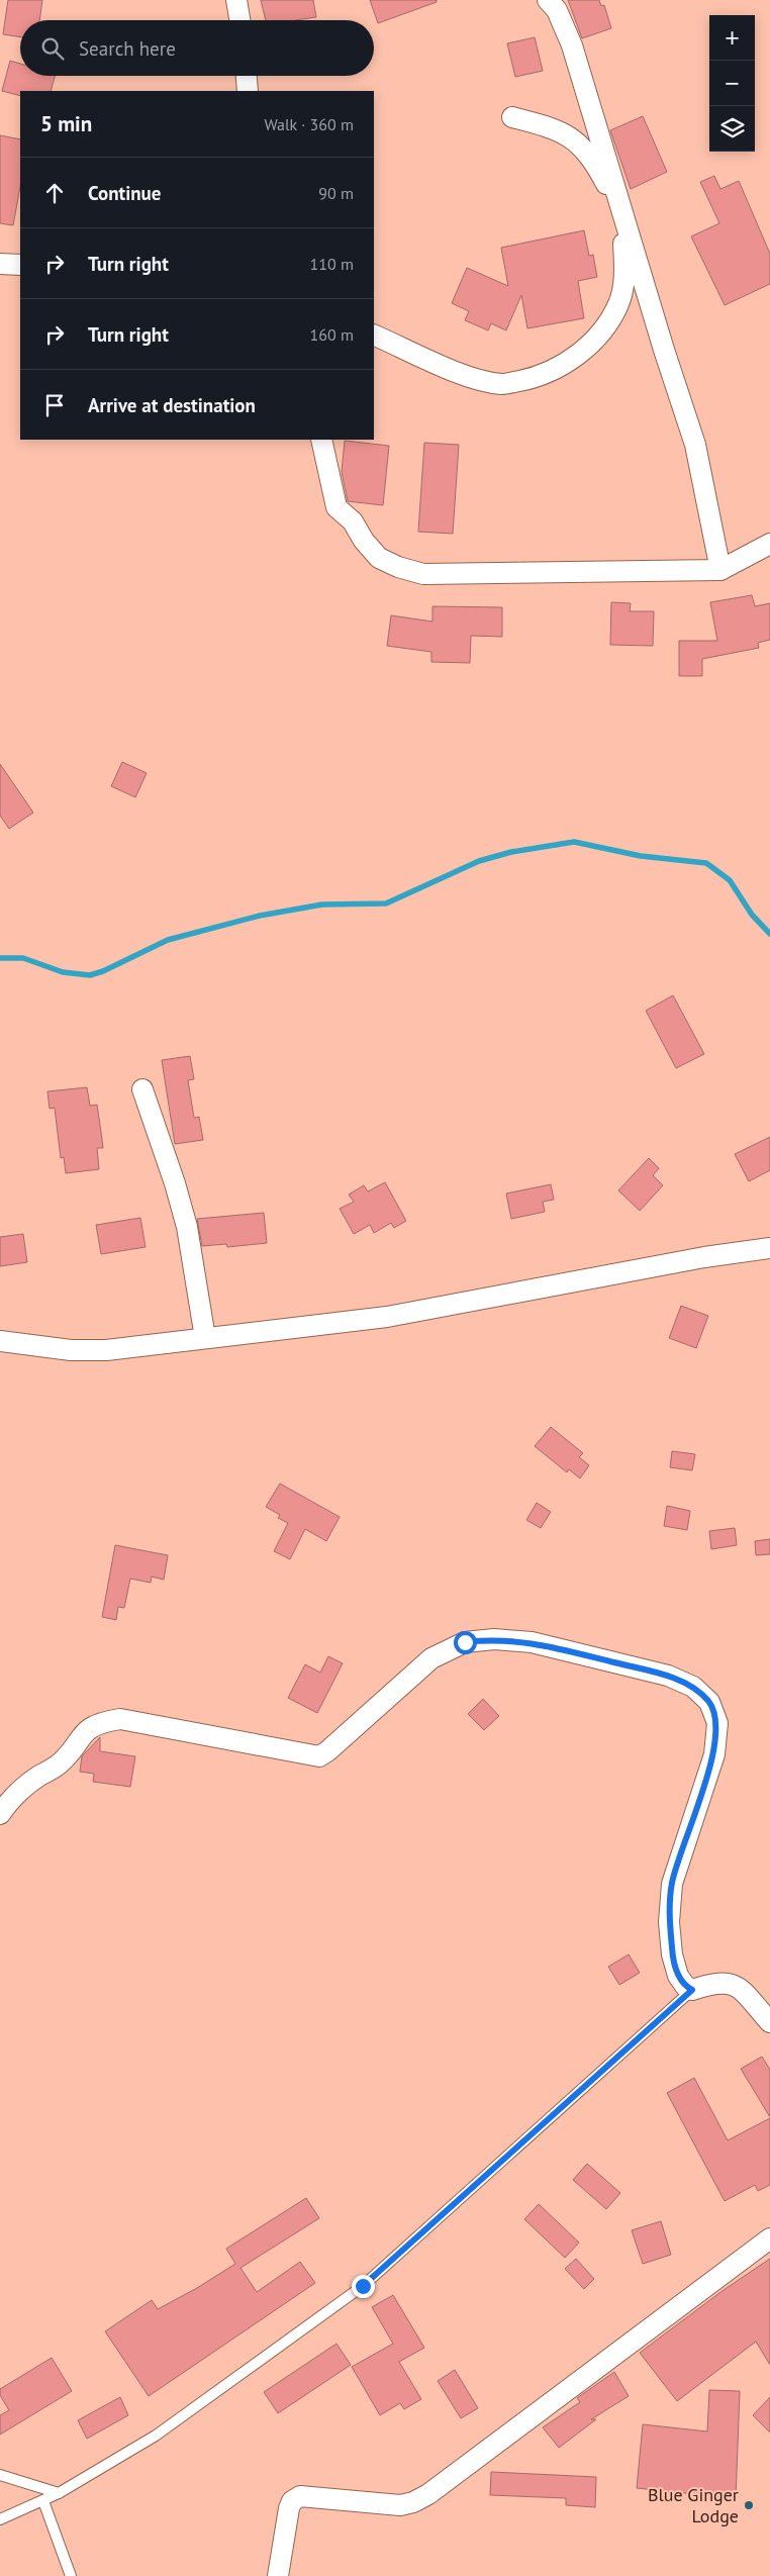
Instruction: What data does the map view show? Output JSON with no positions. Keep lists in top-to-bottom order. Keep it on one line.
{"places":["Blue Ginger Lodge"],"page":{"map_buttons":["+","−"],"search":"Search here","heading":["5 min","Walk · 360 m"],"list":[["Continue","90 m"],["Turn right","110 m"],["Turn right","160 m"],"Arrive at destination"]}}
